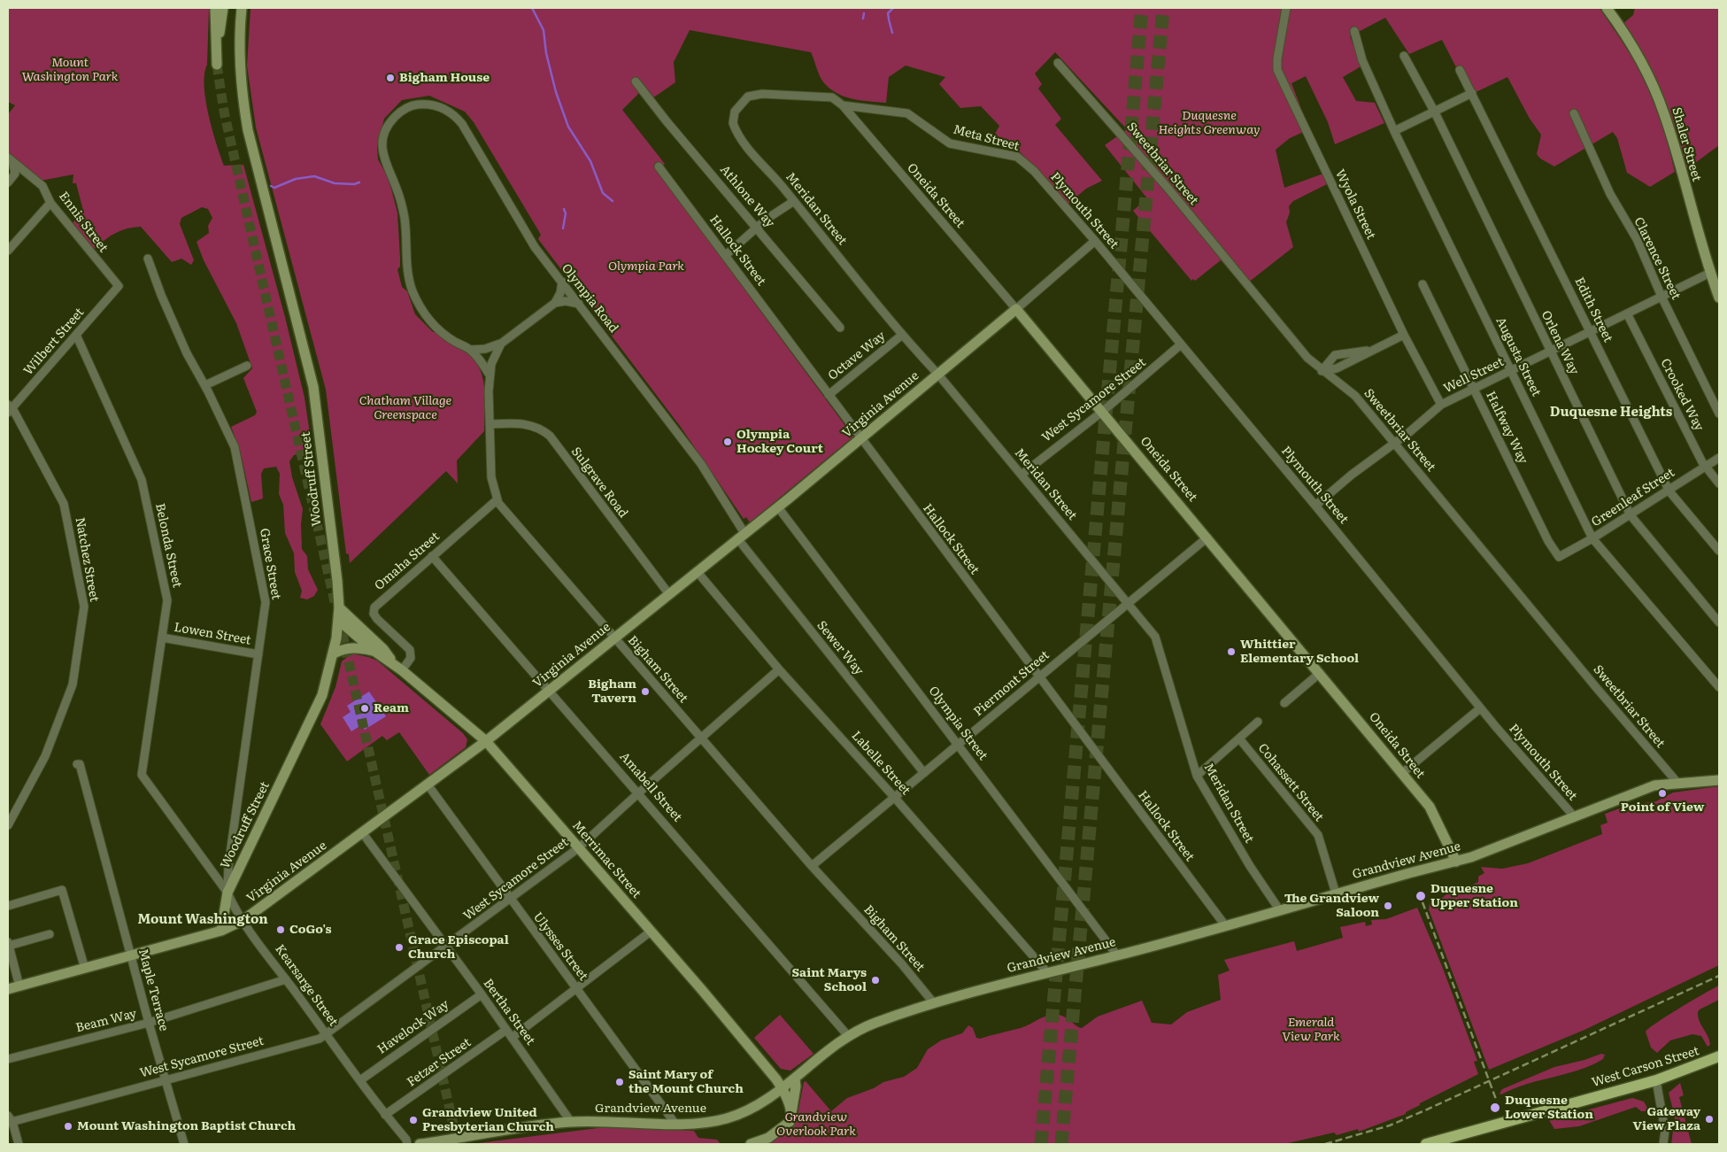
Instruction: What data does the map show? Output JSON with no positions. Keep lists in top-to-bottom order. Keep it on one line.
{"streets":{"main road":["West Carson Street"],"street":["Meta Street","Shaler Street","Sweetbriar Street","Oneida Street","Athlone Way","Wyola Street","Meridan Street","Plymouth Street","Ennis Street","Hallock Street","Clarence Street","Olympia Road","Edith Street","Wilbert Street","Orlena Way","Octave Way","Augusta Street","Well Street","Crooked Way","West Sycamore Street","Virginia Avenue","Halfway Way","Woodruff Street","Sulgrave Road","Greenleaf Street","Belonda Street","Natchez Street","Omaha Street","Grace Street","Lowen Street","Sewer Way","Bigham Street","Piermont Street","Olympia Street","Labelle Street","Cohassett Street","Amabell Street","Merrimac Street","Grandview Avenue","Ulysses Street","Kearsarge Street","Maple Terrace","Bertha Street","Beam Way","Havelock Way","Fetzer Street"]},"crossings":[["Meta Street","Oneida Street"],["Meta Street","Meridan Street"],["Meta Street","Plymouth Street"],["Shaler Street","Well Street"],["Sweetbriar Street","Well Street"],["Sweetbriar Street","Grandview Avenue"],["Oneida Street","West Sycamore Street"],["Oneida Street","Virginia Avenue"],["Oneida Street","Piermont Street"],["Oneida Street","Grandview Avenue"],["Wyola Street","Well Street"],["Meridan Street","Octave Way"],["Meridan Street","West Sycamore Street"],["Meridan Street","Virginia Avenue"],["Meridan Street","Piermont Street"],["Meridan Street","Grandview Avenue"],["Plymouth Street","Well Street"],["Plymouth Street","West Sycamore Street"],["Plymouth Street","Virginia Avenue"],["Plymouth Street","Grandview Avenue"],["Ennis Street","Wilbert Street"],["Hallock Street","Octave Way"],["Hallock Street","Virginia Avenue"],["Hallock Street","Piermont Street"],["Hallock Street","Grandview Avenue"],["Clarence Street","Well Street"],["Olympia Road","Virginia Avenue"],["Olympia Road","Sewer Way"],["Edith Street","Well Street"],["Edith Street","Greenleaf Street"],["Wilbert Street","Belonda Street"],["Wilbert Street","Natchez Street"],["Orlena Way","Well Street"],["Orlena Way","Greenleaf Street"],["Augusta Street","Well Street"],["Augusta Street","Greenleaf Street"],["Well Street","Crooked Way"],["Well Street","Halfway Way"],["Crooked Way","Greenleaf Street"],["West Sycamore Street","Bigham Street"],["West Sycamore Street","Labelle Street"],["West Sycamore Street","Amabell Street"],["West Sycamore Street","Merrimac Street"],["West Sycamore Street","Ulysses Street"],["West Sycamore Street","Kearsarge Street"],["West Sycamore Street","Maple Terrace"],["West Sycamore Street","Bertha Street"],["Virginia Avenue","Woodruff Street"],["Virginia Avenue","Sulgrave Road"],["Virginia Avenue","Sewer Way"],["Virginia Avenue","Bigham Street"],["Virginia Avenue","Olympia Street"],["Virginia Avenue","Labelle Street"],["Virginia Avenue","Amabell Street"],["Virginia Avenue","Merrimac Street"],["Virginia Avenue","Ulysses Street"],["Virginia Avenue","Kearsarge Street"],["Virginia Avenue","Maple Terrace"],["Virginia Avenue","Bertha Street"],["Halfway Way","Greenleaf Street"],["Woodruff Street","Grace Street"],["Woodruff Street","Merrimac Street"],["Woodruff Street","Kearsarge Street"],["Sulgrave Road","Bigham Street"],["Belonda Street","Lowen Street"],["Belonda Street","Kearsarge Street"],["Omaha Street","Bigham Street"],["Omaha Street","Amabell Street"],["Omaha Street","Merrimac Street"],["Grace Street","Lowen Street"],["Grace Street","Kearsarge Street"],["Sewer Way","Piermont Street"],["Bigham Street","Piermont Street"],["Bigham Street","Grandview Avenue"],["Piermont Street","Olympia Street"],["Piermont Street","Labelle Street"],["Olympia Street","Grandview Avenue"],["Labelle Street","Grandview Avenue"],["Cohassett Street","Grandview Avenue"],["Amabell Street","Grandview Avenue"],["Merrimac Street","Grandview Avenue"],["Grandview Avenue","Ulysses Street"],["Grandview Avenue","Bertha Street"],["Kearsarge Street","Beam Way"],["Kearsarge Street","Havelock Way"],["Kearsarge Street","Fetzer Street"],["Maple Terrace","Beam Way"],["Bertha Street","Havelock Way"],["Bertha Street","Fetzer Street"]],"districts":["Duquesne Heights","Mount Washington"],"parks":["Mount Washington Park","Duquesne Heights Greenway","Olympia Park","Chatham Village Greenspace","Emerald View Park","Grandview Overlook Park"],"places":["Bigham House","Olympia Hockey Court","Whittier Elementary School","Bigham Tavern","Ream","Point of View","Duquesne Upper Station","The Grandview Saloon","CoGo's","Grace Episcopal Church","Saint Marys School","Saint Mary of the Mount Church","Duquesne Lower Station","Gateway View Plaza","Grandview United Presbyterian Church","Mount Washington Baptist Church"]}
